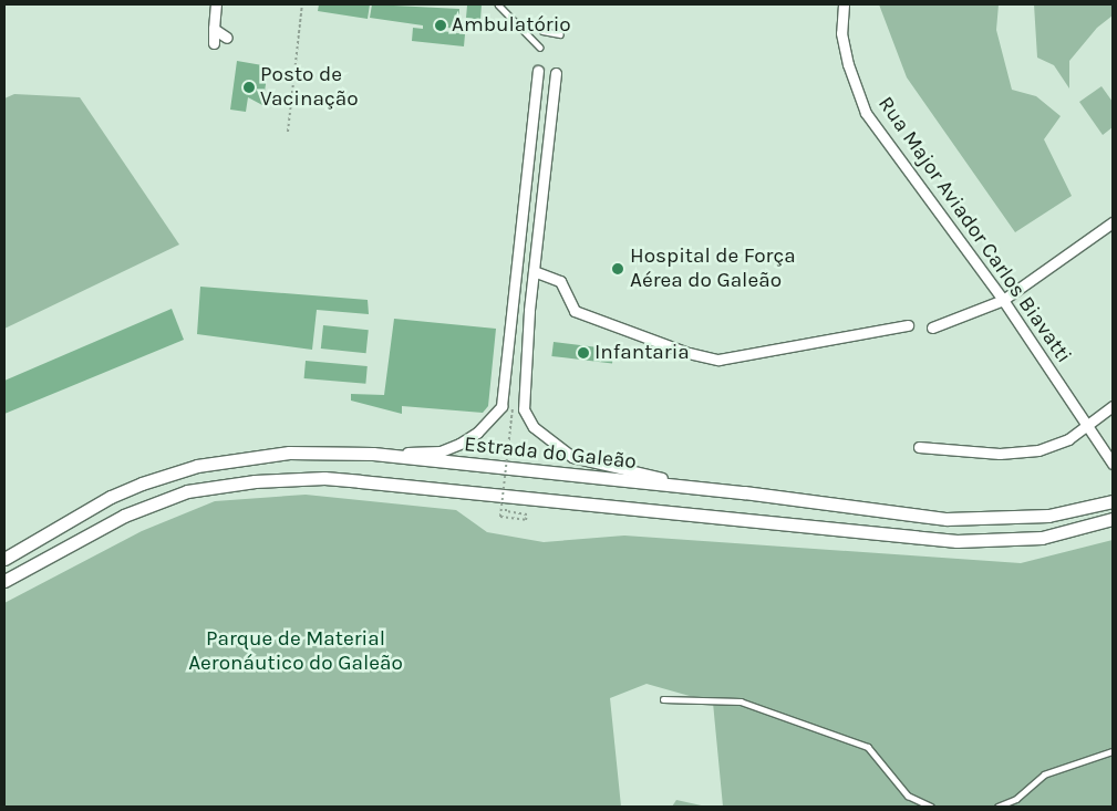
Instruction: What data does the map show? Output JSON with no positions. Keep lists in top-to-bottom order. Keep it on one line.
{"streets":{"main road":["Estrada do Galeão"],"street":["Rua Major Aviador Carlos Biavatti"]},"parks":["Parque de Material Aeronáutico do Galeão"],"places":["Ambulatório","Posto de Vacinação","Hospital de Força Aérea do Galeão","Infantaria"]}
